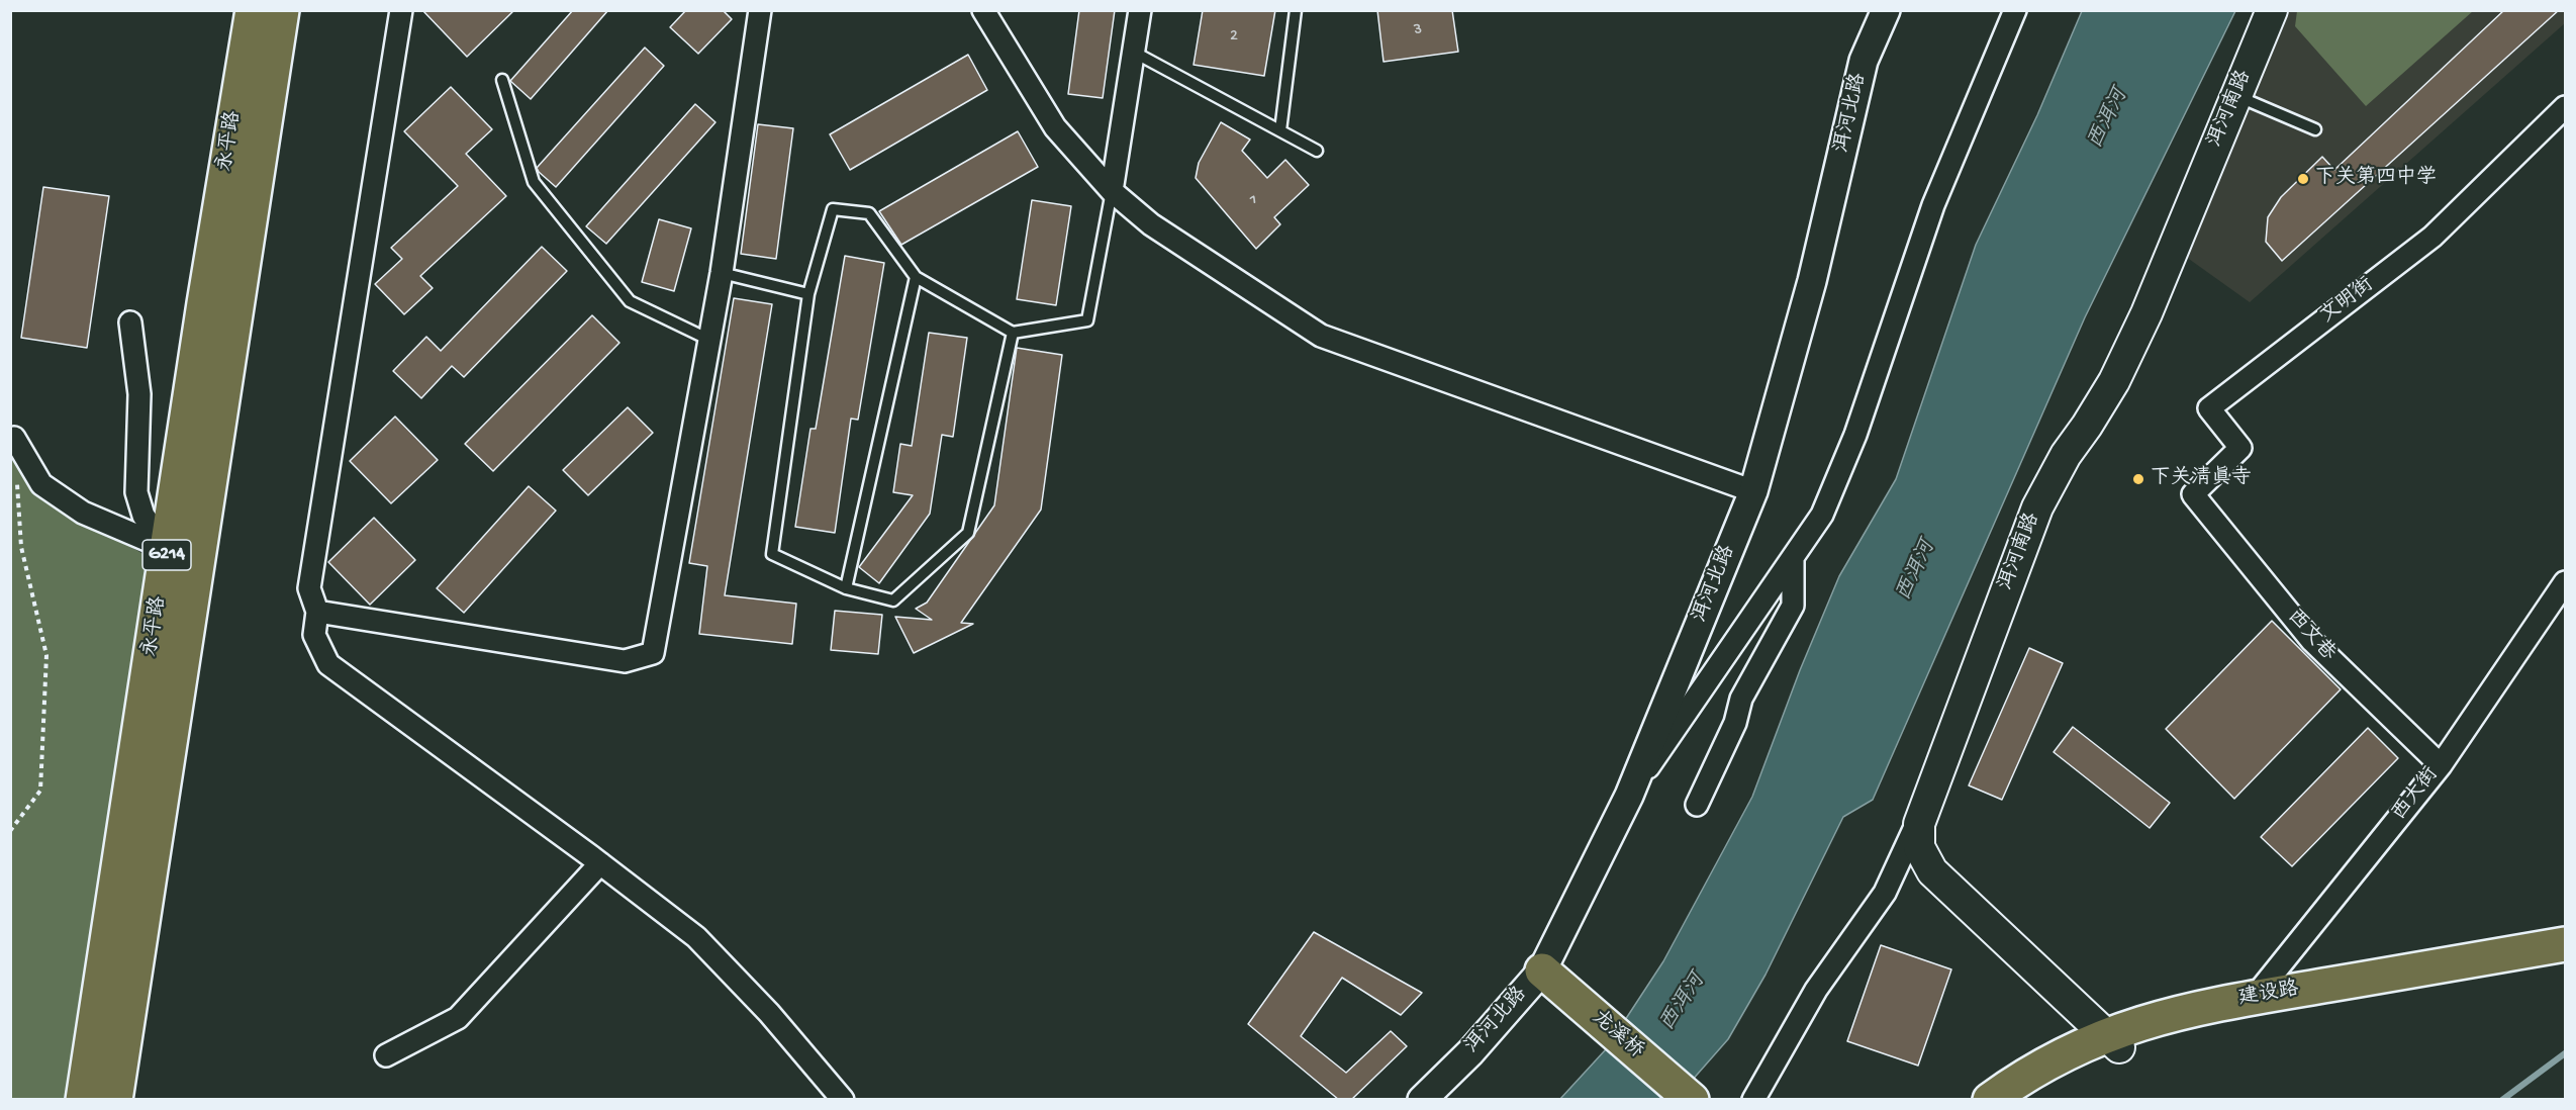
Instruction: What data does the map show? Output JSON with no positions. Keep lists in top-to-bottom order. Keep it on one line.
{"streets":{"main road":["洱河南路","永平路","G214","建设路","龙溪桥"],"street":["洱河北路","文明街","西文巷","西大街"]},"crossings":[["洱河南路","建设路"],["洱河北路","龙溪桥"],["文明街","西文巷"],["西文巷","西大街"],["西大街","建设路"]],"water":["西洱河"],"places":["下关第四中学","下关清真寺"],"house_numbers":["3","2","1"]}
